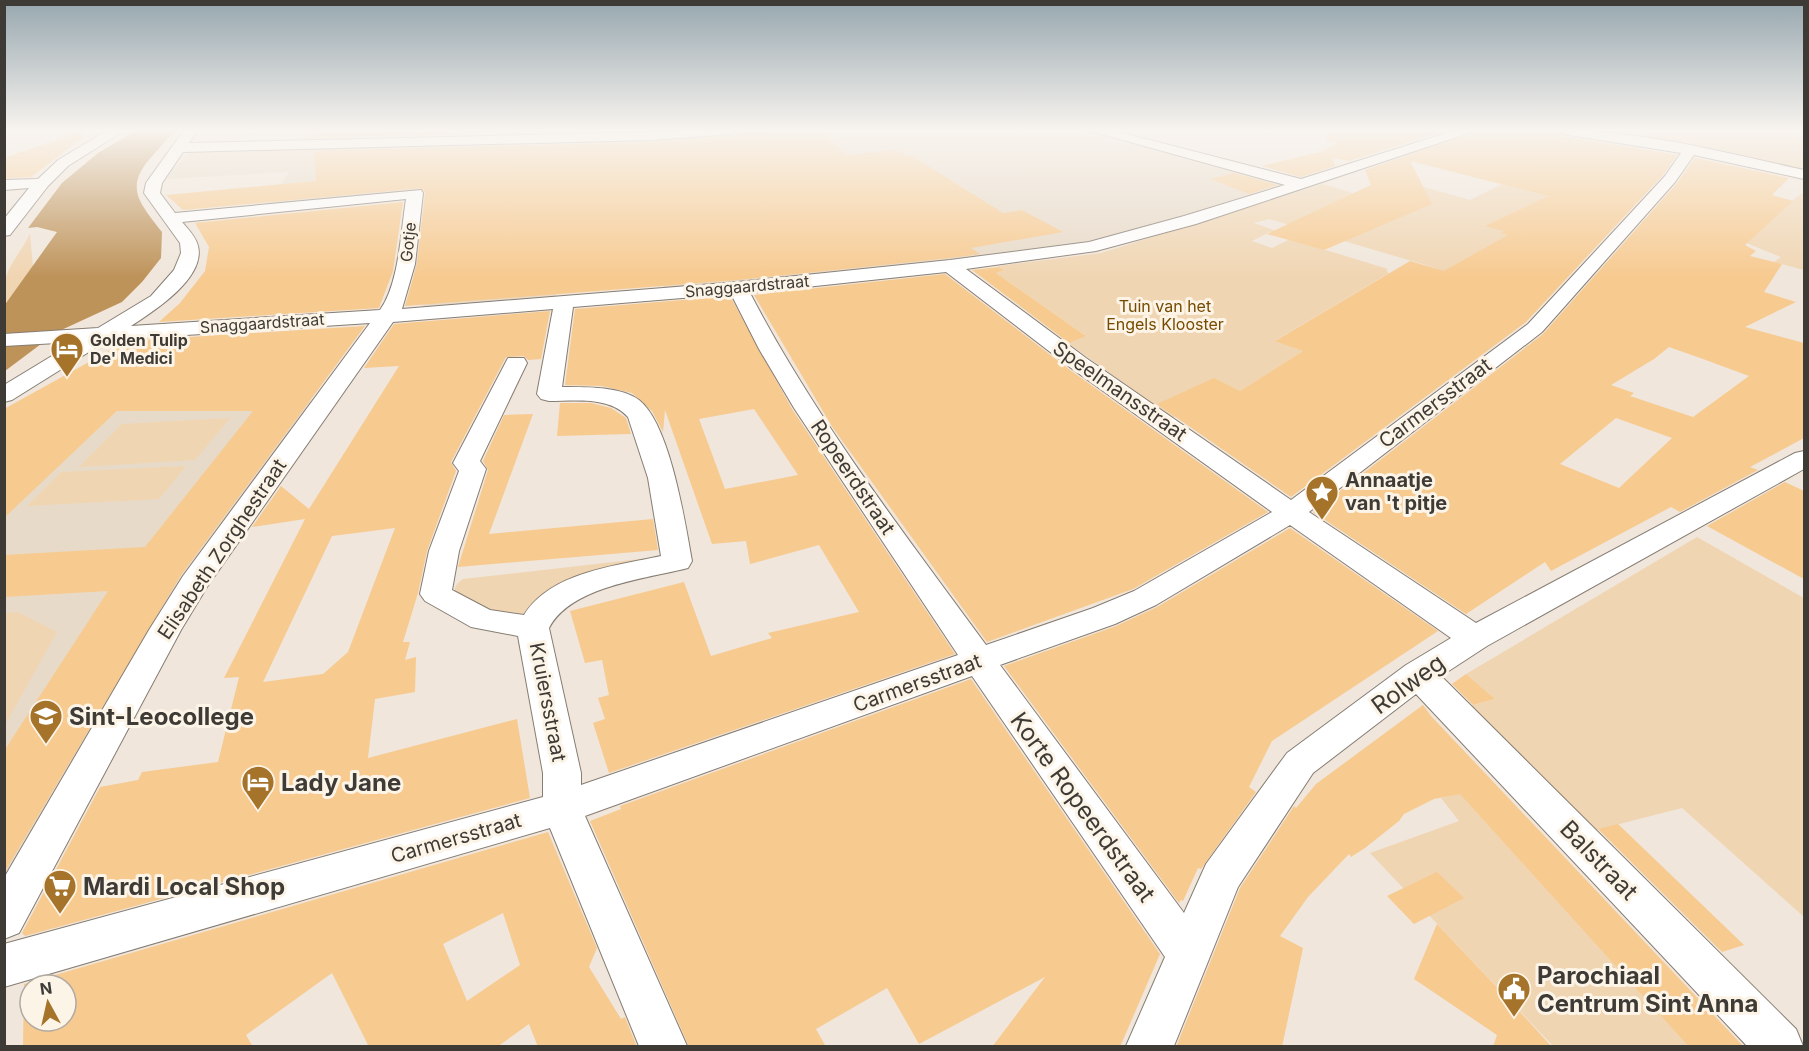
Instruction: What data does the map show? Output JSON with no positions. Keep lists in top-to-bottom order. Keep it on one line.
{"streets":{"street":["Gotje","Snaggaardstraat","Speelmansstraat","Carmersstraat","Ropeerdstraat","Elisabeth Zorghestraat","Rolweg","Kruiersstraat","Korte Ropeerdstraat","Balstraat"]},"crossings":[["Gotje","Snaggaardstraat"],["Gotje","Elisabeth Zorghestraat"],["Snaggaardstraat","Speelmansstraat"],["Snaggaardstraat","Ropeerdstraat"],["Snaggaardstraat","Elisabeth Zorghestraat"],["Speelmansstraat","Carmersstraat"],["Speelmansstraat","Rolweg"],["Carmersstraat","Ropeerdstraat"],["Carmersstraat","Kruiersstraat"],["Carmersstraat","Korte Ropeerdstraat"],["Ropeerdstraat","Korte Ropeerdstraat"],["Rolweg","Korte Ropeerdstraat"],["Rolweg","Balstraat"]],"parks":["Tuin van het Engels Klooster"],"places":{"hotel":["Golden Tulip De' Medici","Lady Jane"],"place":["Annaatje van 't pitje"],"school or university":["Sint-Leocollege"],"supermarket":["Mardi Local Shop"],"public building":["Parochiaal Centrum Sint Anna"]},"north":"top"}
